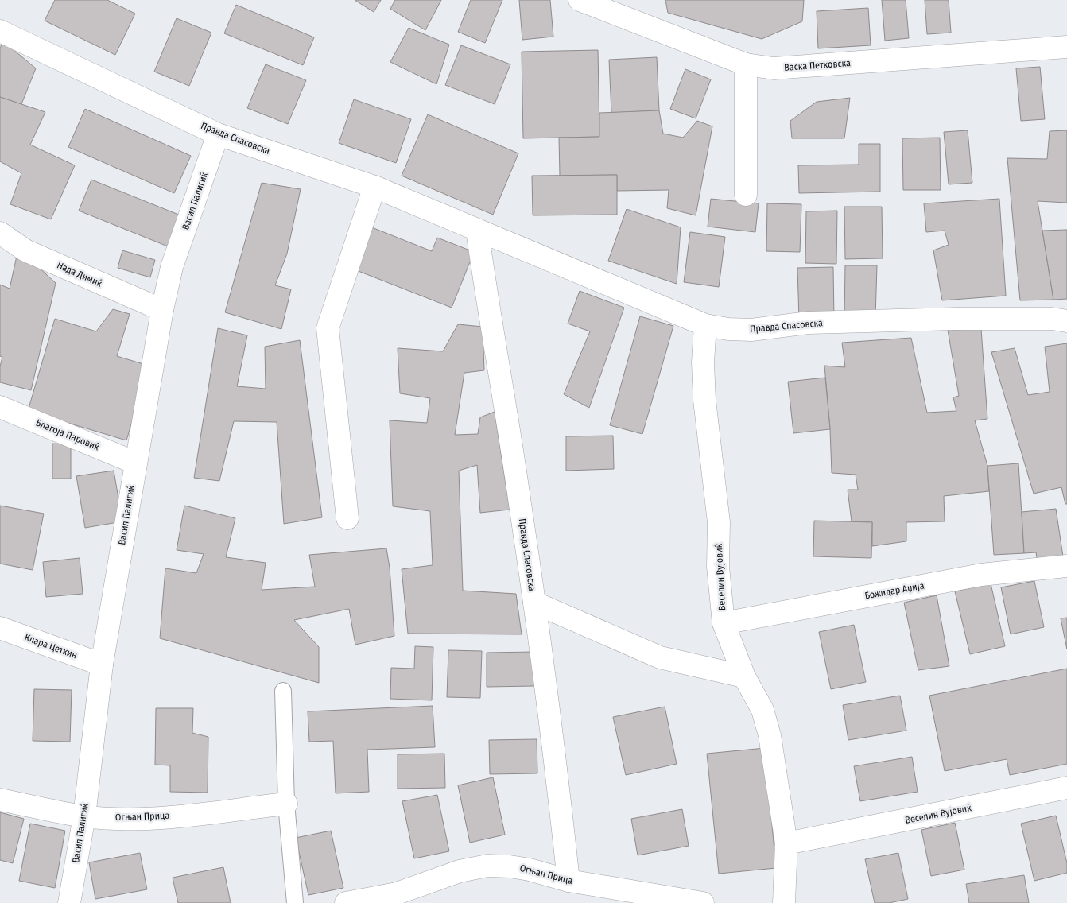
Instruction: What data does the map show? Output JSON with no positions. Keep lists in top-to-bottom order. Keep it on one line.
{"streets":{"street":["Васка Петковска","Правда Спасовска","Васил Палигиќ","Нада Димиќ","Благоја Паровиќ","Веселин Вујовиќ","Божидар Аџија","Клара Цеткин","Огњан Прица"]},"crossings":[["Правда Спасовска","Васил Палигиќ"],["Правда Спасовска","Веселин Вујовиќ"],["Правда Спасовска","Огњан Прица"],["Васил Палигиќ","Нада Димиќ"],["Васил Палигиќ","Благоја Паровиќ"],["Васил Палигиќ","Клара Цеткин"],["Васил Палигиќ","Огњан Прица"],["Веселин Вујовиќ","Божидар Аџија"]]}
